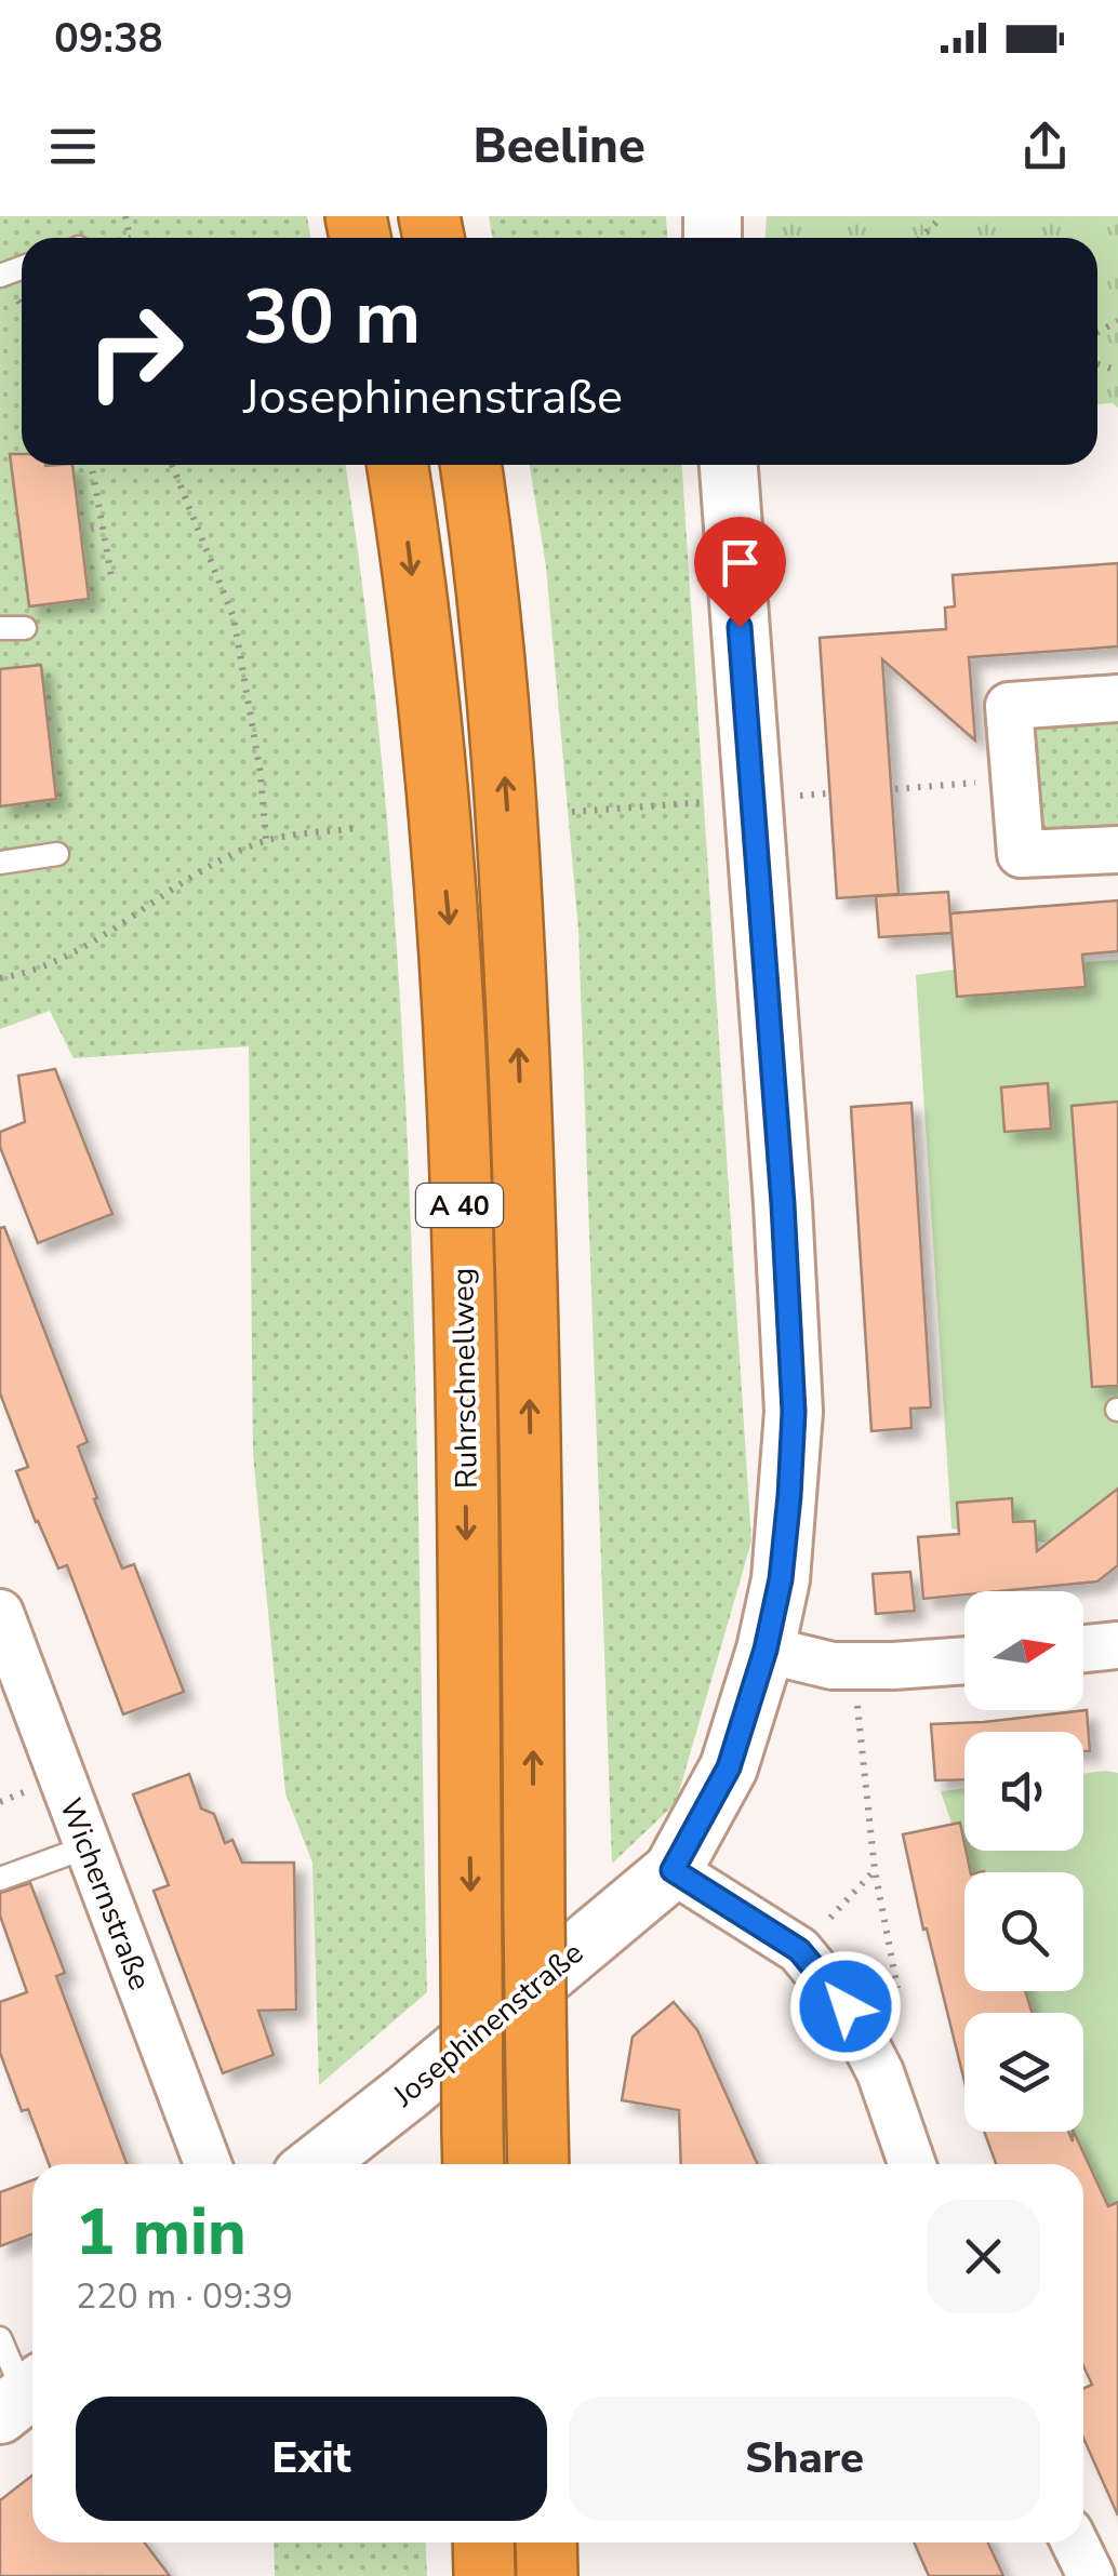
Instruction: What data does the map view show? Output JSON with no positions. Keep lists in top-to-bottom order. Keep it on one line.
{"streets":{"highway":["A 40","Ruhrschnellweg"],"street":["Wichernstraße","Josephinenstraße"]},"north":"right","page":{"status":"09:38","header":"Beeline","turn":["30 m","Josephinenstraße"],"heading":["1 min","220 m · 09:39"],"buttons":["Exit","Share"]}}
